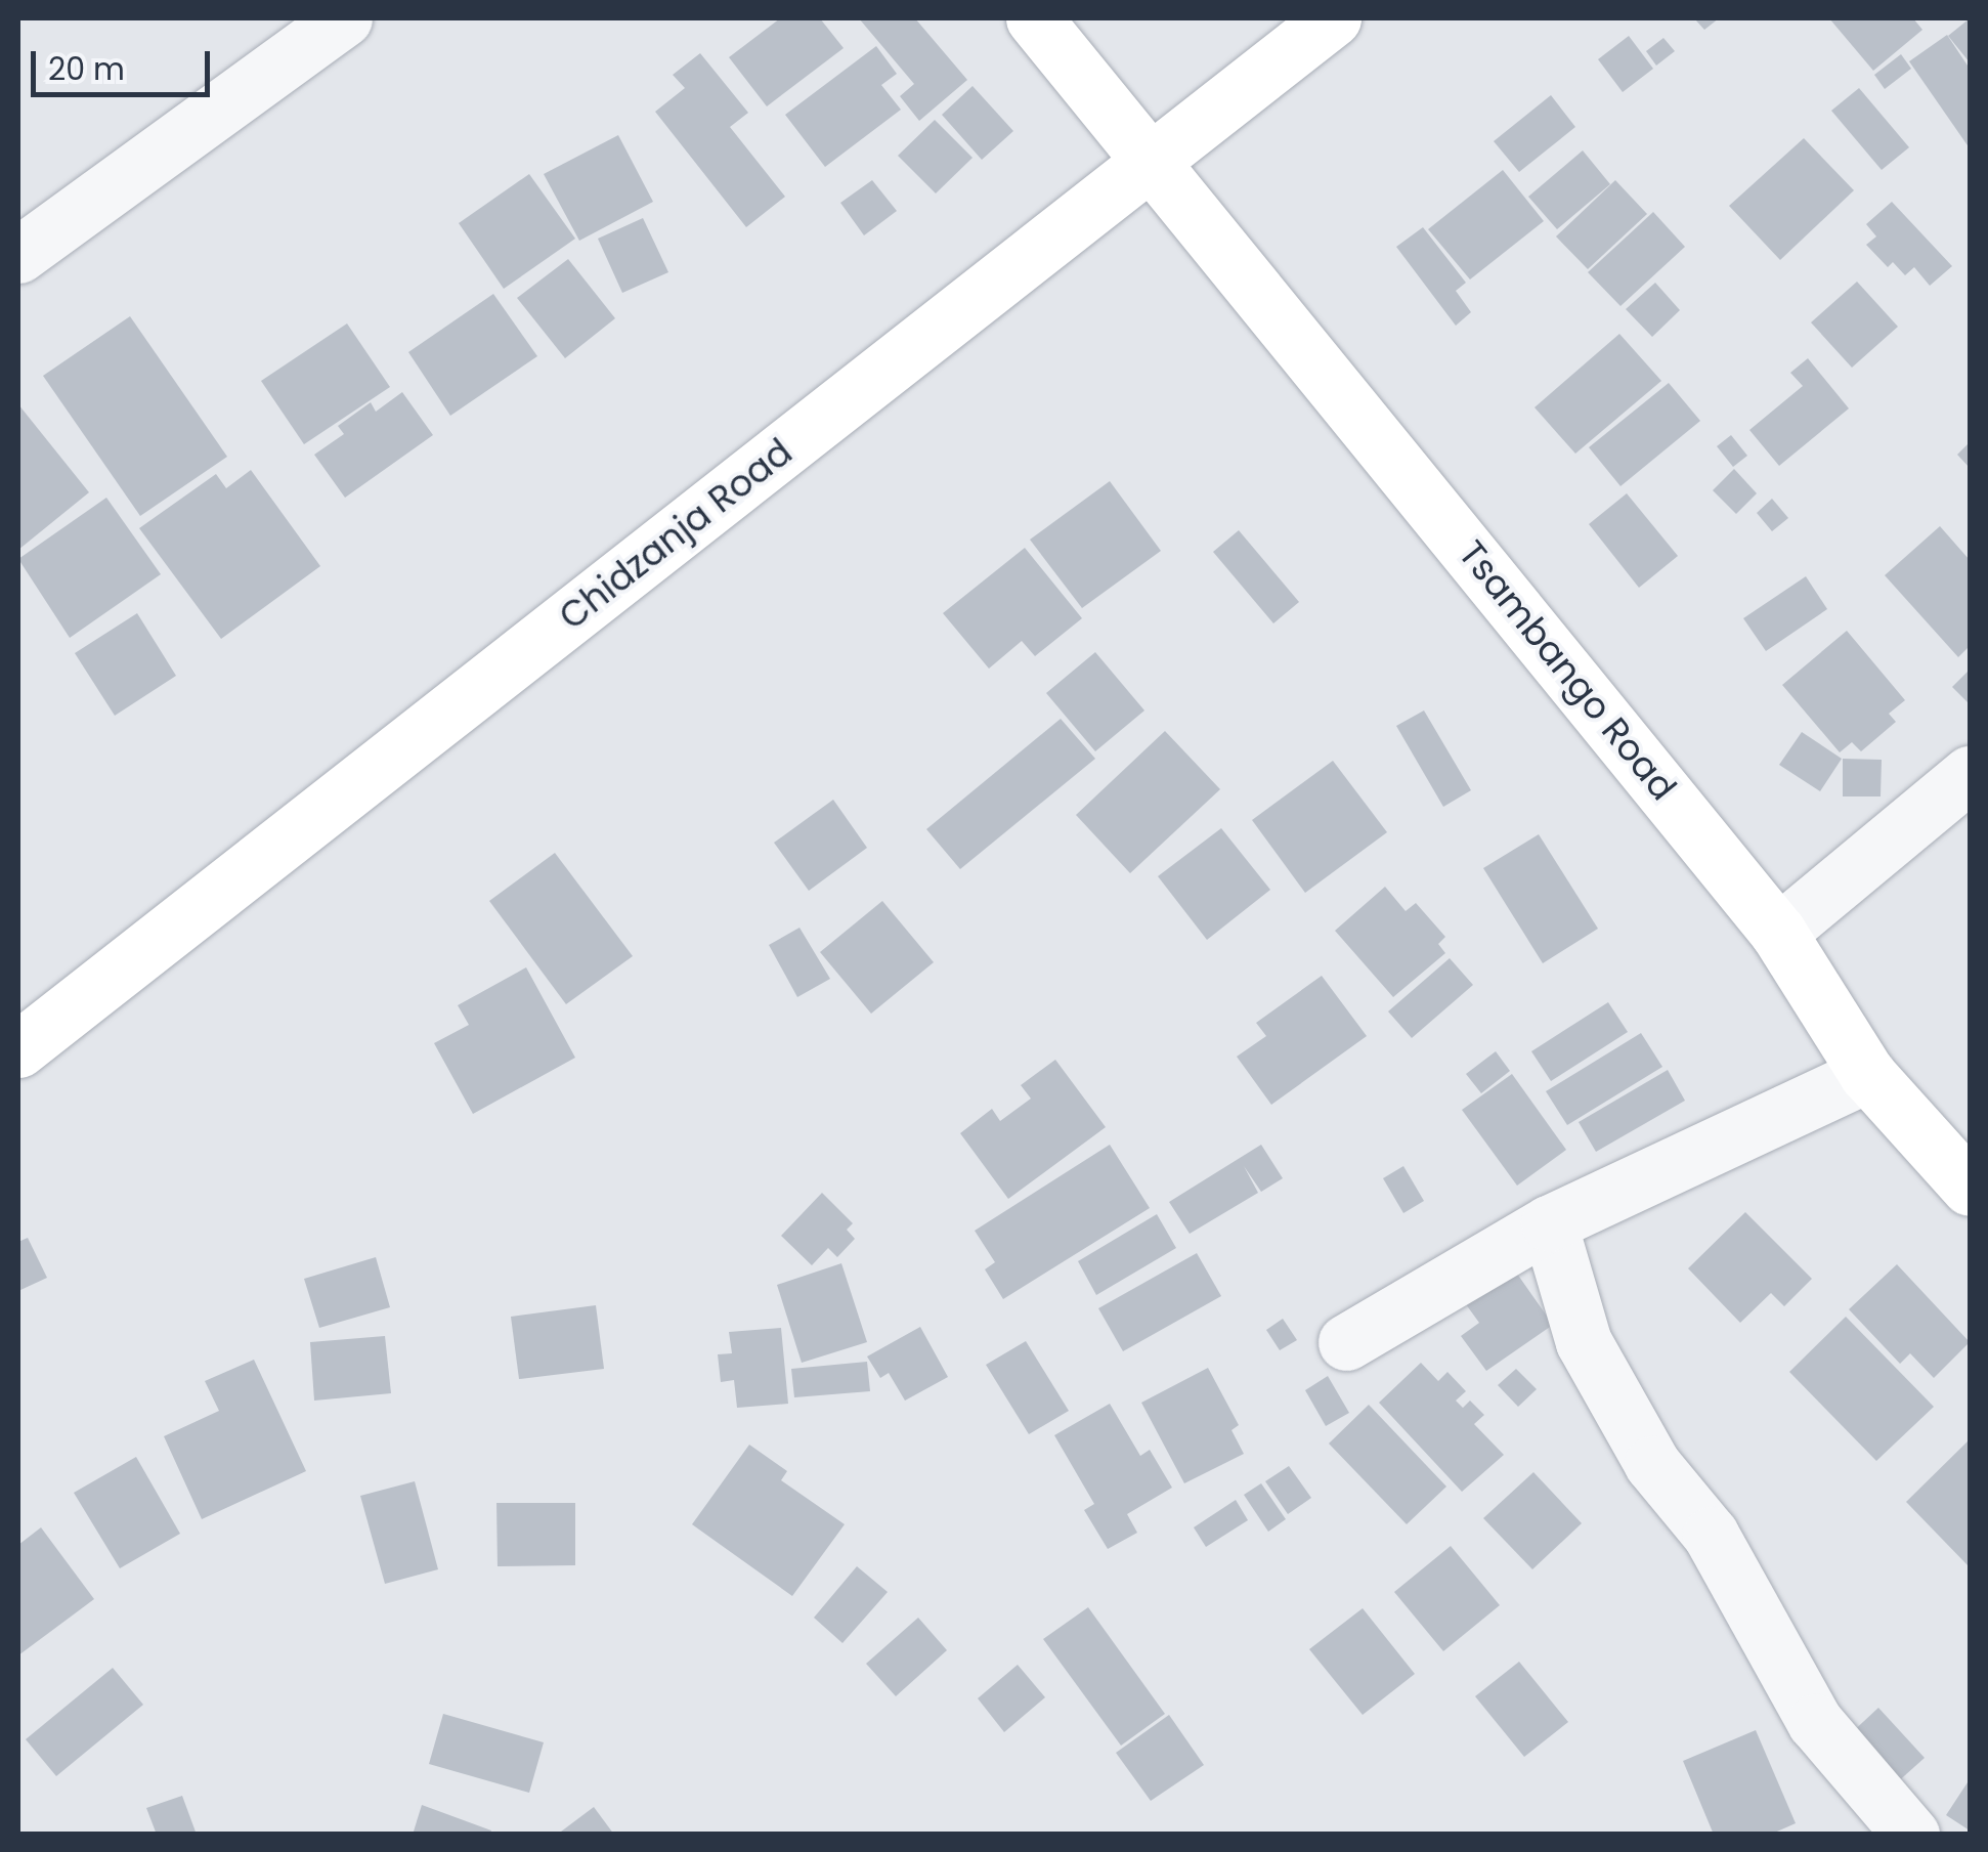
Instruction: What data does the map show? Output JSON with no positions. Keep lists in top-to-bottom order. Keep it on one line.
{"streets":{"street":["Chidzanja Road","Tsambango Road"]},"crossings":[["Chidzanja Road","Tsambango Road"]],"scale_bar":"20 m"}
